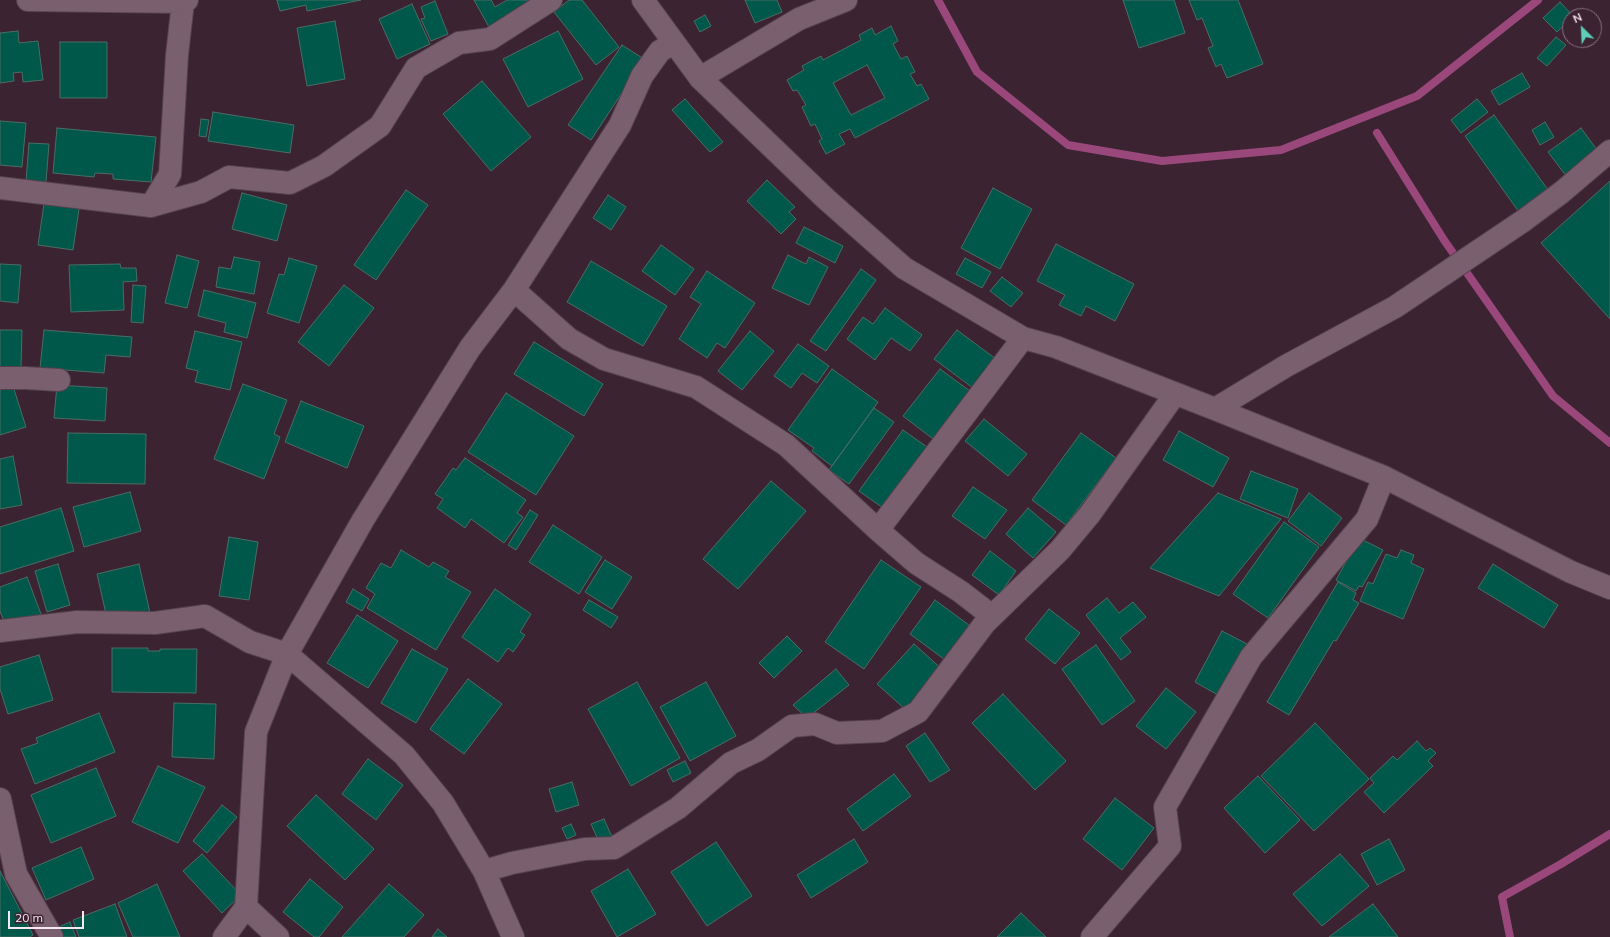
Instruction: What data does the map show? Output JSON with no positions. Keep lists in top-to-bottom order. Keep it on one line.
{"scale_bar":"20 m","north":"top left"}
